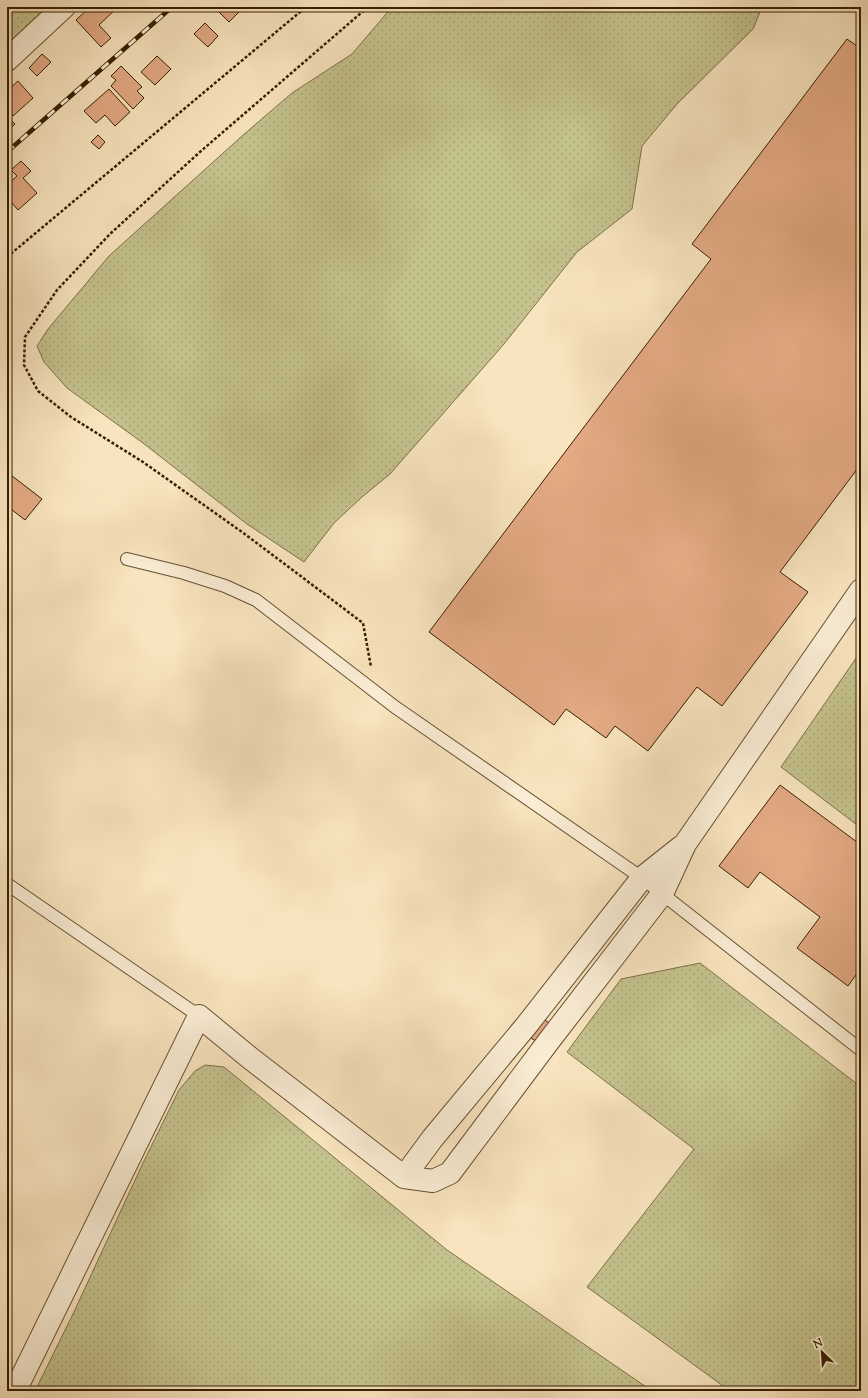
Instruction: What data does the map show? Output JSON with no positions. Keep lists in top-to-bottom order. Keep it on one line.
{"north":"top left"}
